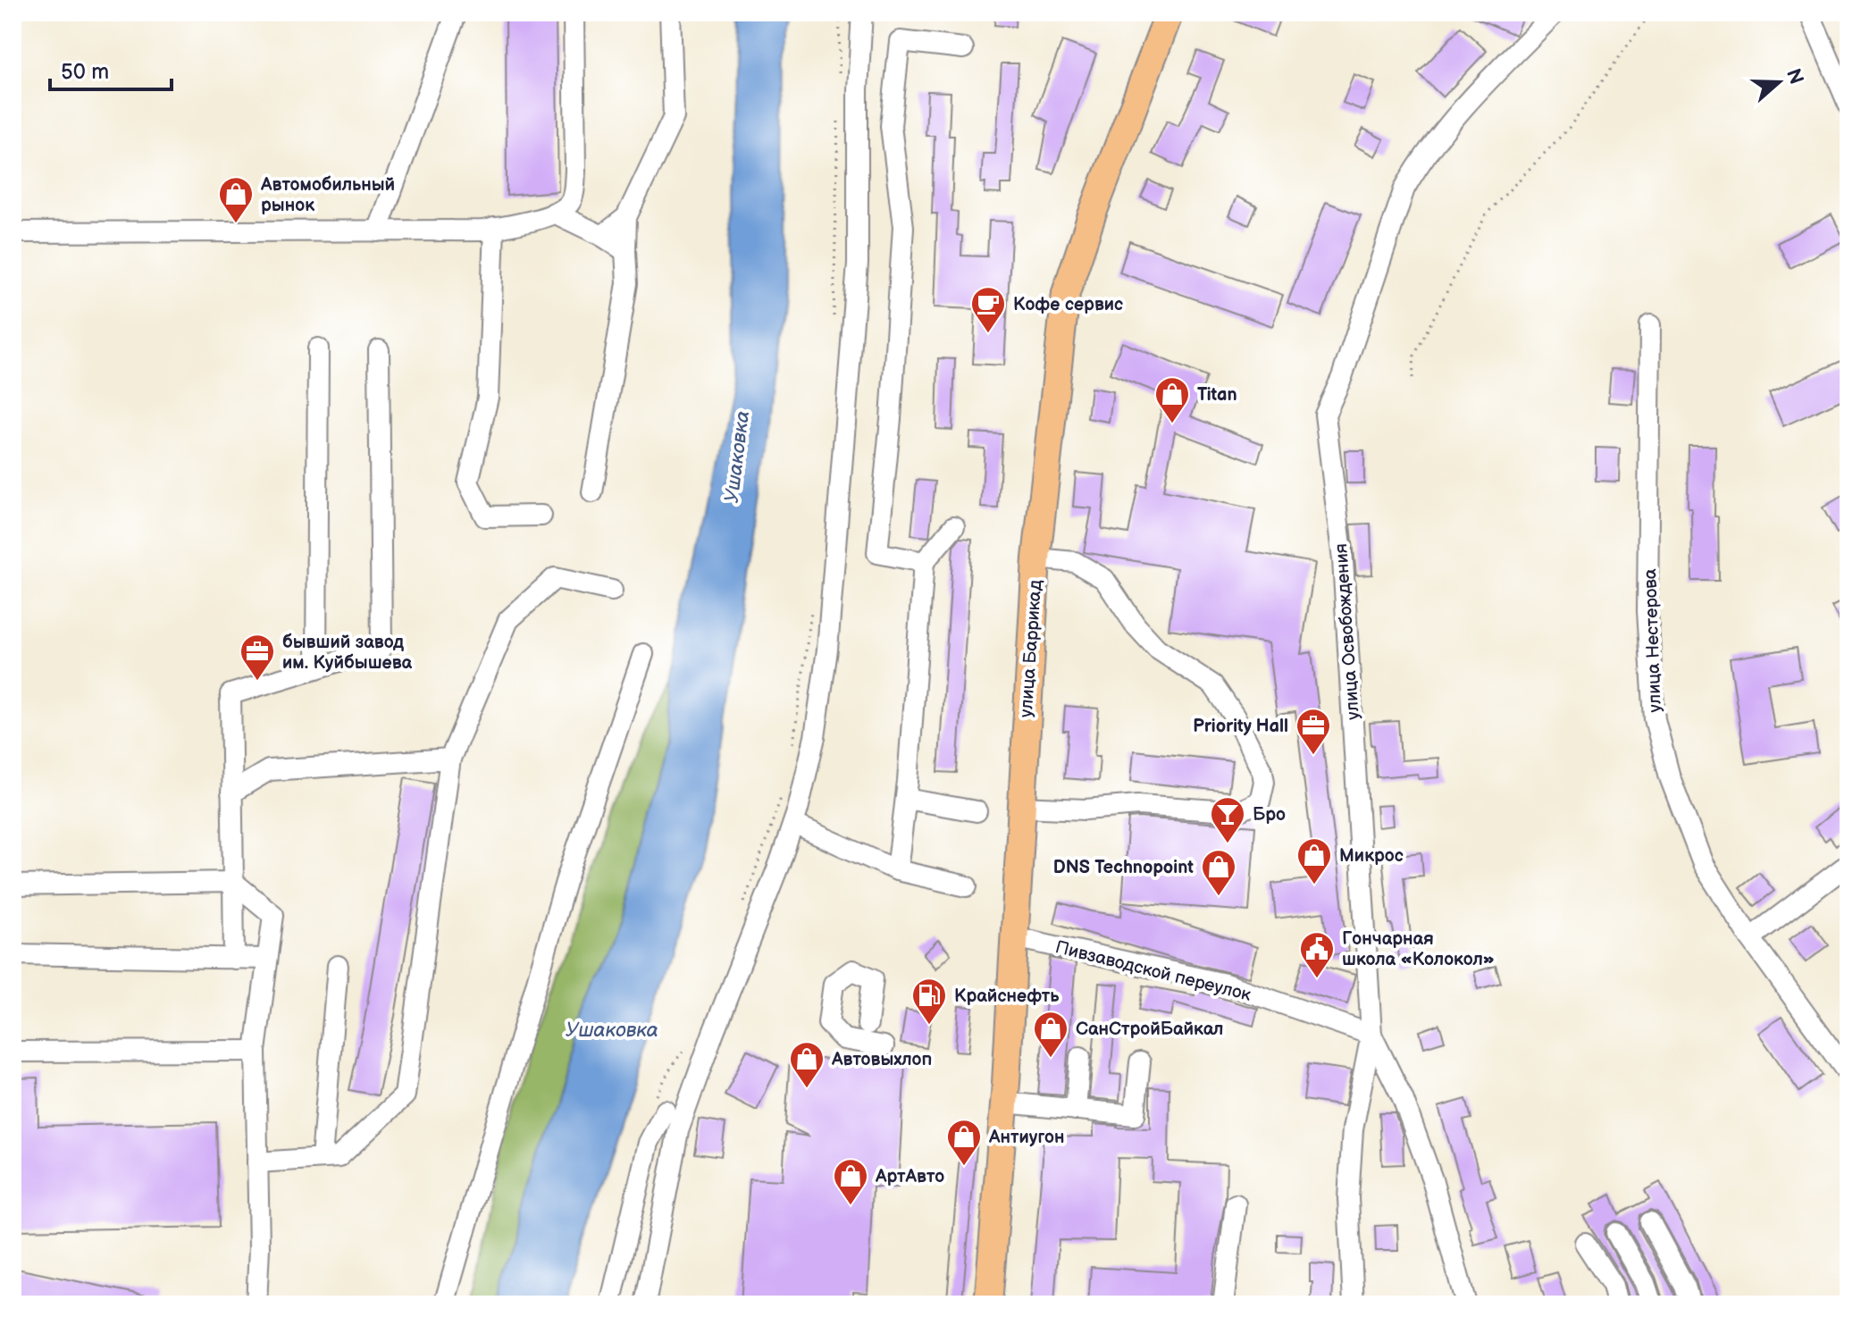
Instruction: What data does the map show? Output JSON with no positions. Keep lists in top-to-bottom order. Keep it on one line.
{"streets":{"main road":["улица Баррикад"],"street":["улица Освобождения","улица Нестерова","Пивзаводской переулок"]},"crossings":[["улица Освобождения","Пивзаводской переулок"],["улица Баррикад","Пивзаводской переулок"]],"water":["Ушаковка"],"places":{"shop":["Автомобильный рынок","Titan","Микрос","DNS Technopoint","СанСтройБайкал","Автовыхлоп","Антиугон","АртАвто"],"cafe":["Кофе сервис"],"office":["бывший завод им. Куйбышева","Priority Hall"],"bar":["Бро"],"public building":["Гончарная школа «Колокол»"],"fuel station":["Крайснефть"]},"scale_bar":"50 m","north":"right"}
